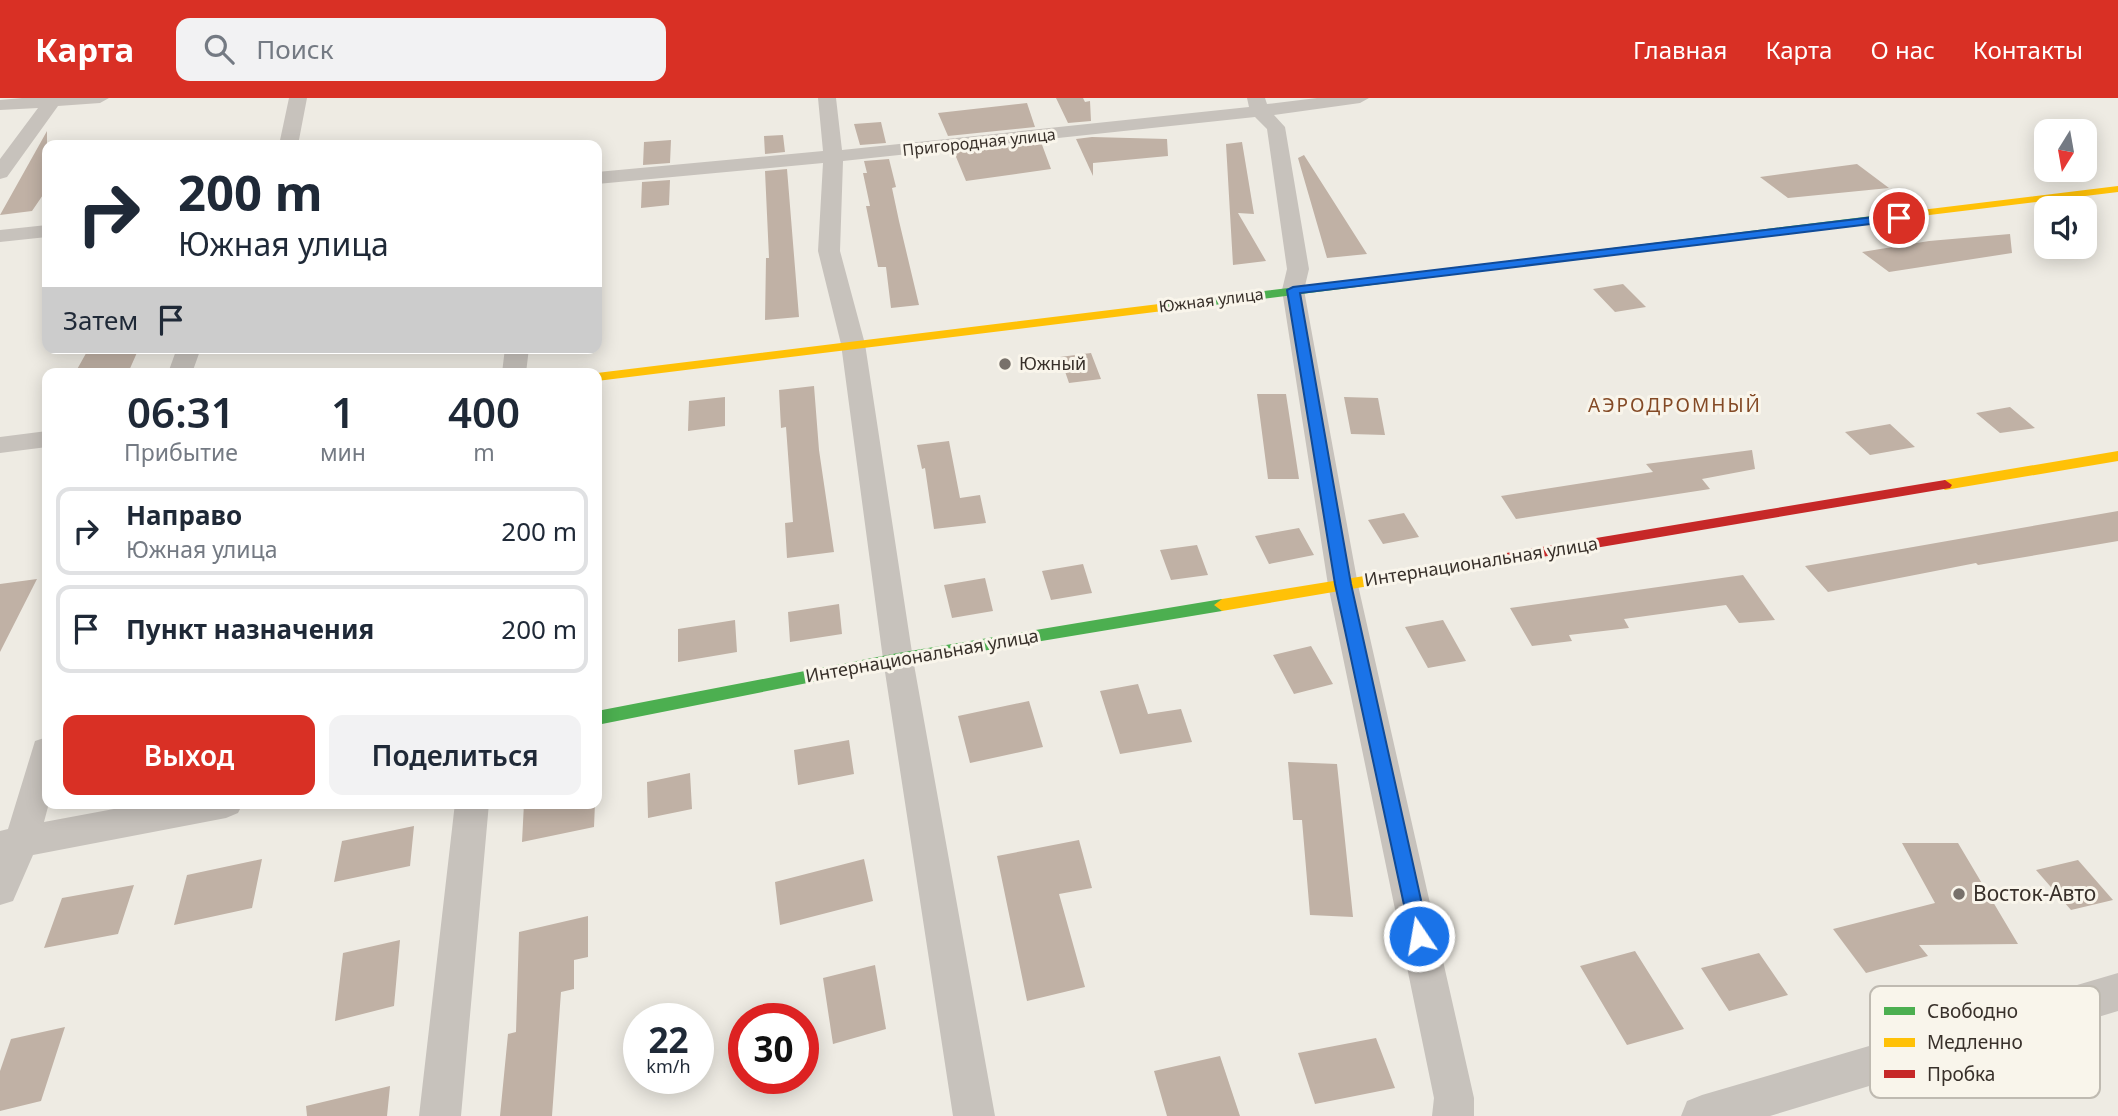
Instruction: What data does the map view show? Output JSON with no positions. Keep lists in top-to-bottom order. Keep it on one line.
{"streets":{"street":["Пригородная улица","Южная улица","Интернациональная улица"]},"districts":["АЭРОДРОМНЫЙ"],"places":["Южный","Восток-Авто"],"legend":["Свободно","Медленно","Пробка"],"north":"bottom","page":{"header":"Карта","search":"Поиск","nav":["Главная","Карта","О нас","Контакты"],"turn":["200 m","Южная улица"],"then":"Затем","eta":["06:31","Прибытие","1","мин","400","m"],"list":[{"name":"Направо","note":"Южная улица","value":"200 m"},{"name":"Пункт назначения","value":"200 m"}],"buttons":["Выход","Поделиться"],"speed":"22 km/h","limit":"30"}}
